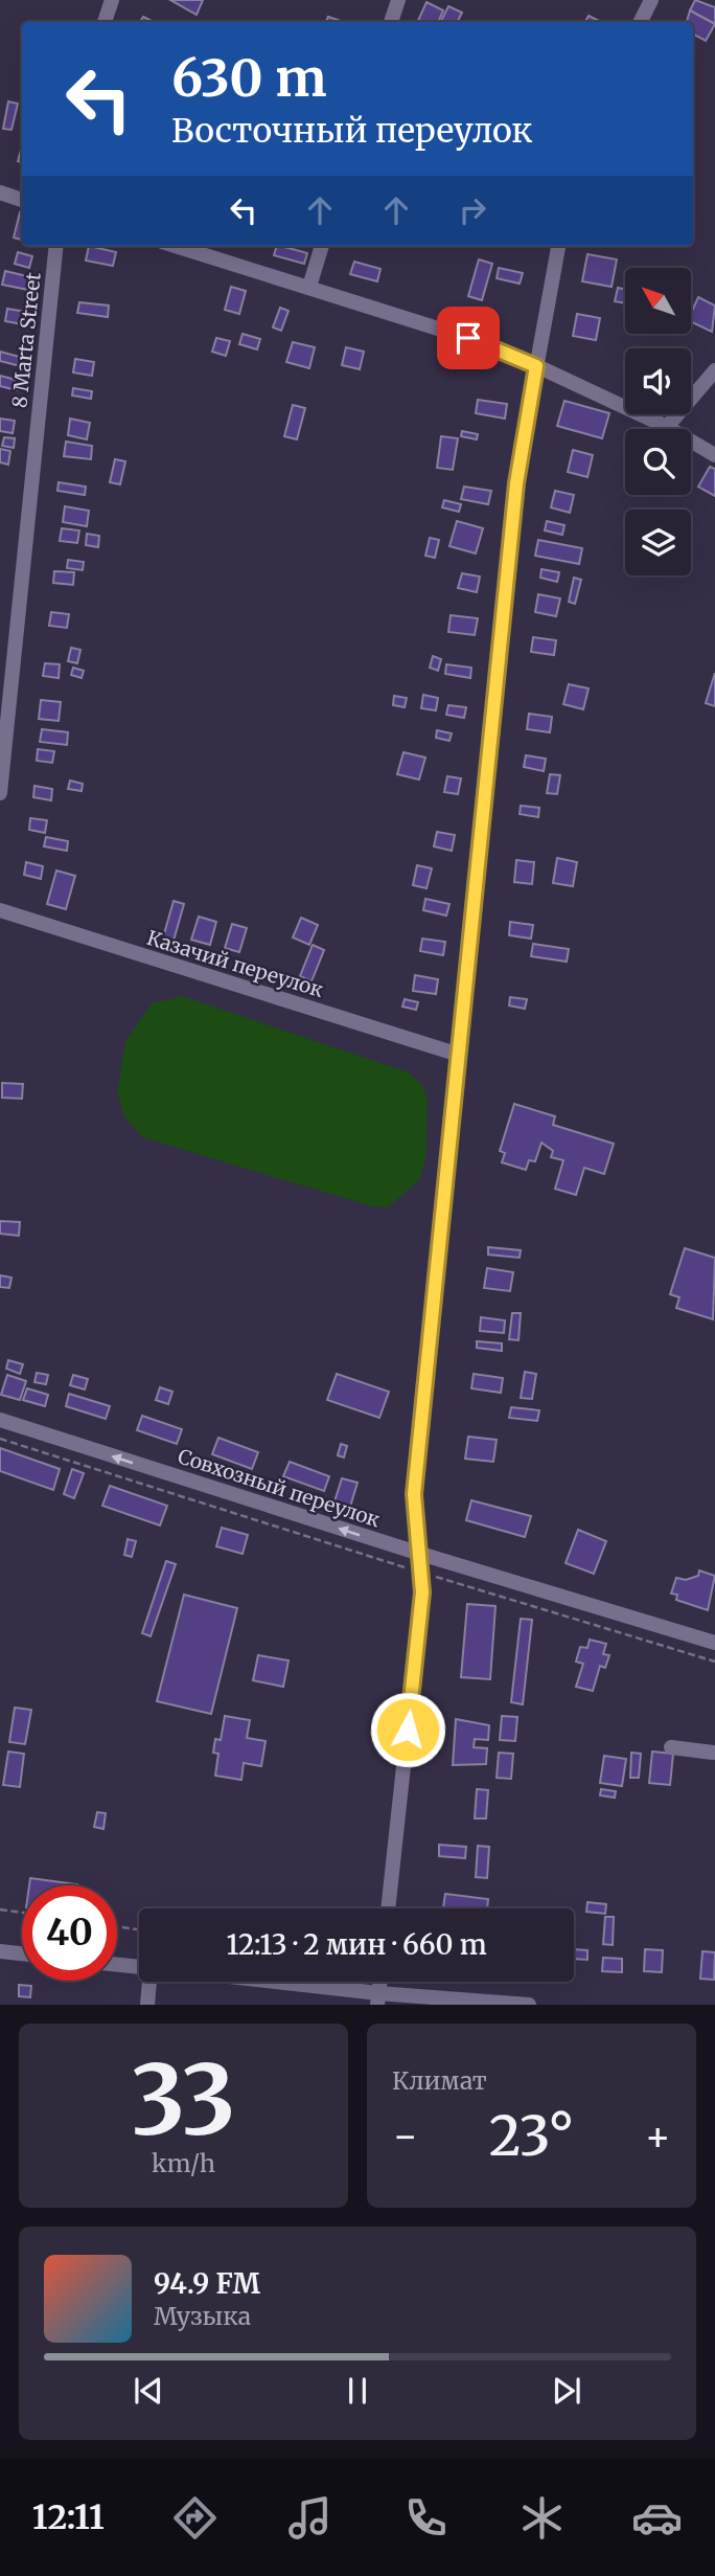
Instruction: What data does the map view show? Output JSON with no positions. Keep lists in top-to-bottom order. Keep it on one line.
{"streets":{"street":["8 Marta Street","Казачий переулок","Совхозный переулок"]},"one_way":["Совхозный переулок"],"north":"top left","page":{"turn":["630 m","Восточный переулок"],"limit":"40","trip":"12:13 · 2 мин · 660 m","tile":[["33","km/h"],"Климат"],"heat":["−","23°","+"],"song":["94.9 FM","Музыка"],"tabs":"12:11"}}
